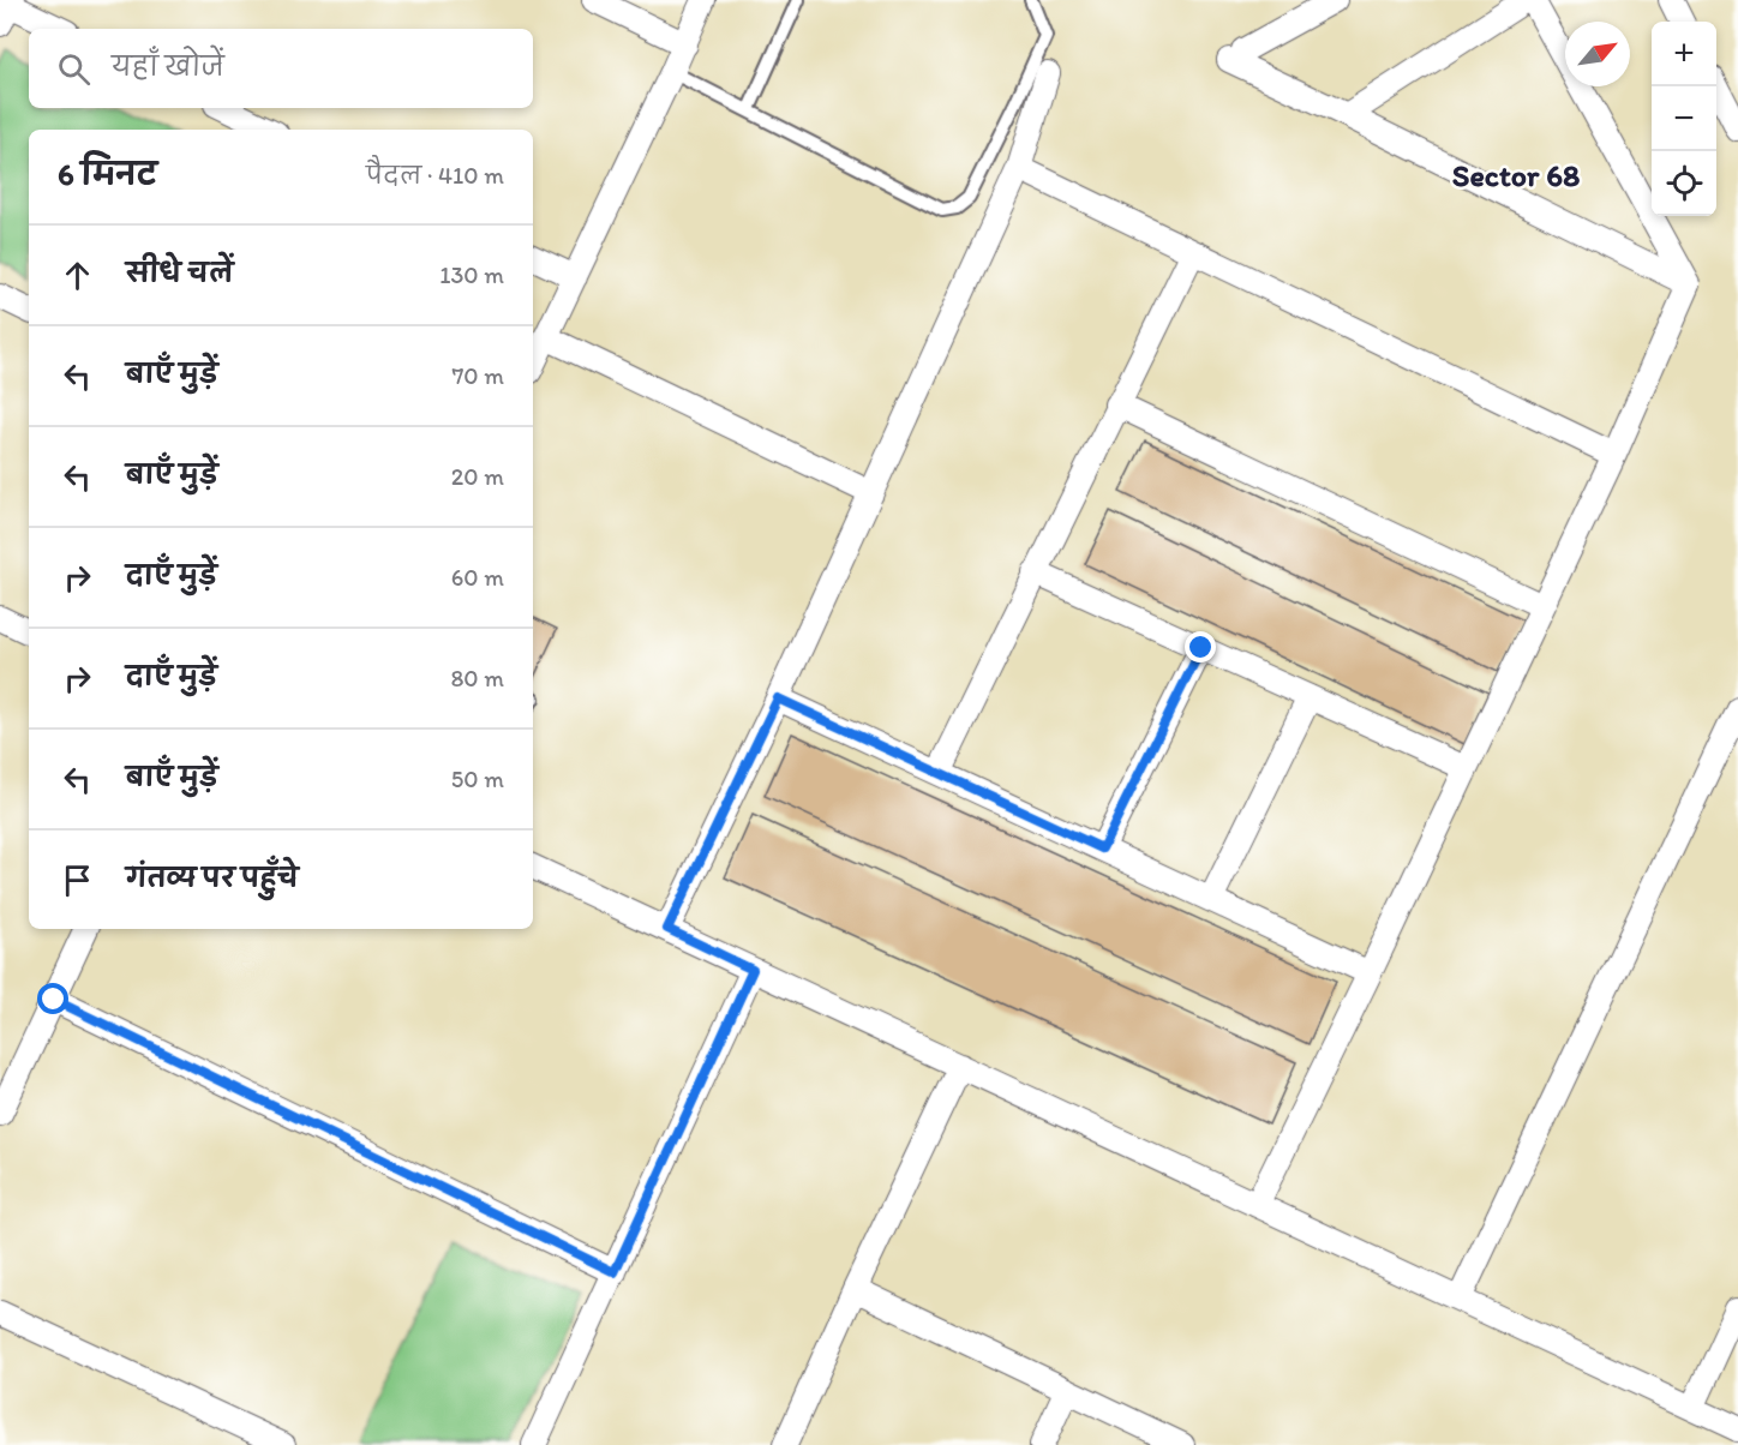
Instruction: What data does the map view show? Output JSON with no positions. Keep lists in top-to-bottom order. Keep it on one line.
{"districts":["Sector 68"],"north":"top right","page":{"map_buttons":["+","−"],"search":"यहाँ खोजें","heading":["6 मिनट","पैदल · 410 m"],"list":[["सीधे चलें","130 m"],["बाएँ मुड़ें","70 m"],["बाएँ मुड़ें","20 m"],["दाएँ मुड़ें","60 m"],["दाएँ मुड़ें","80 m"],["बाएँ मुड़ें","50 m"],"गंतव्य पर पहुँचे"]}}
